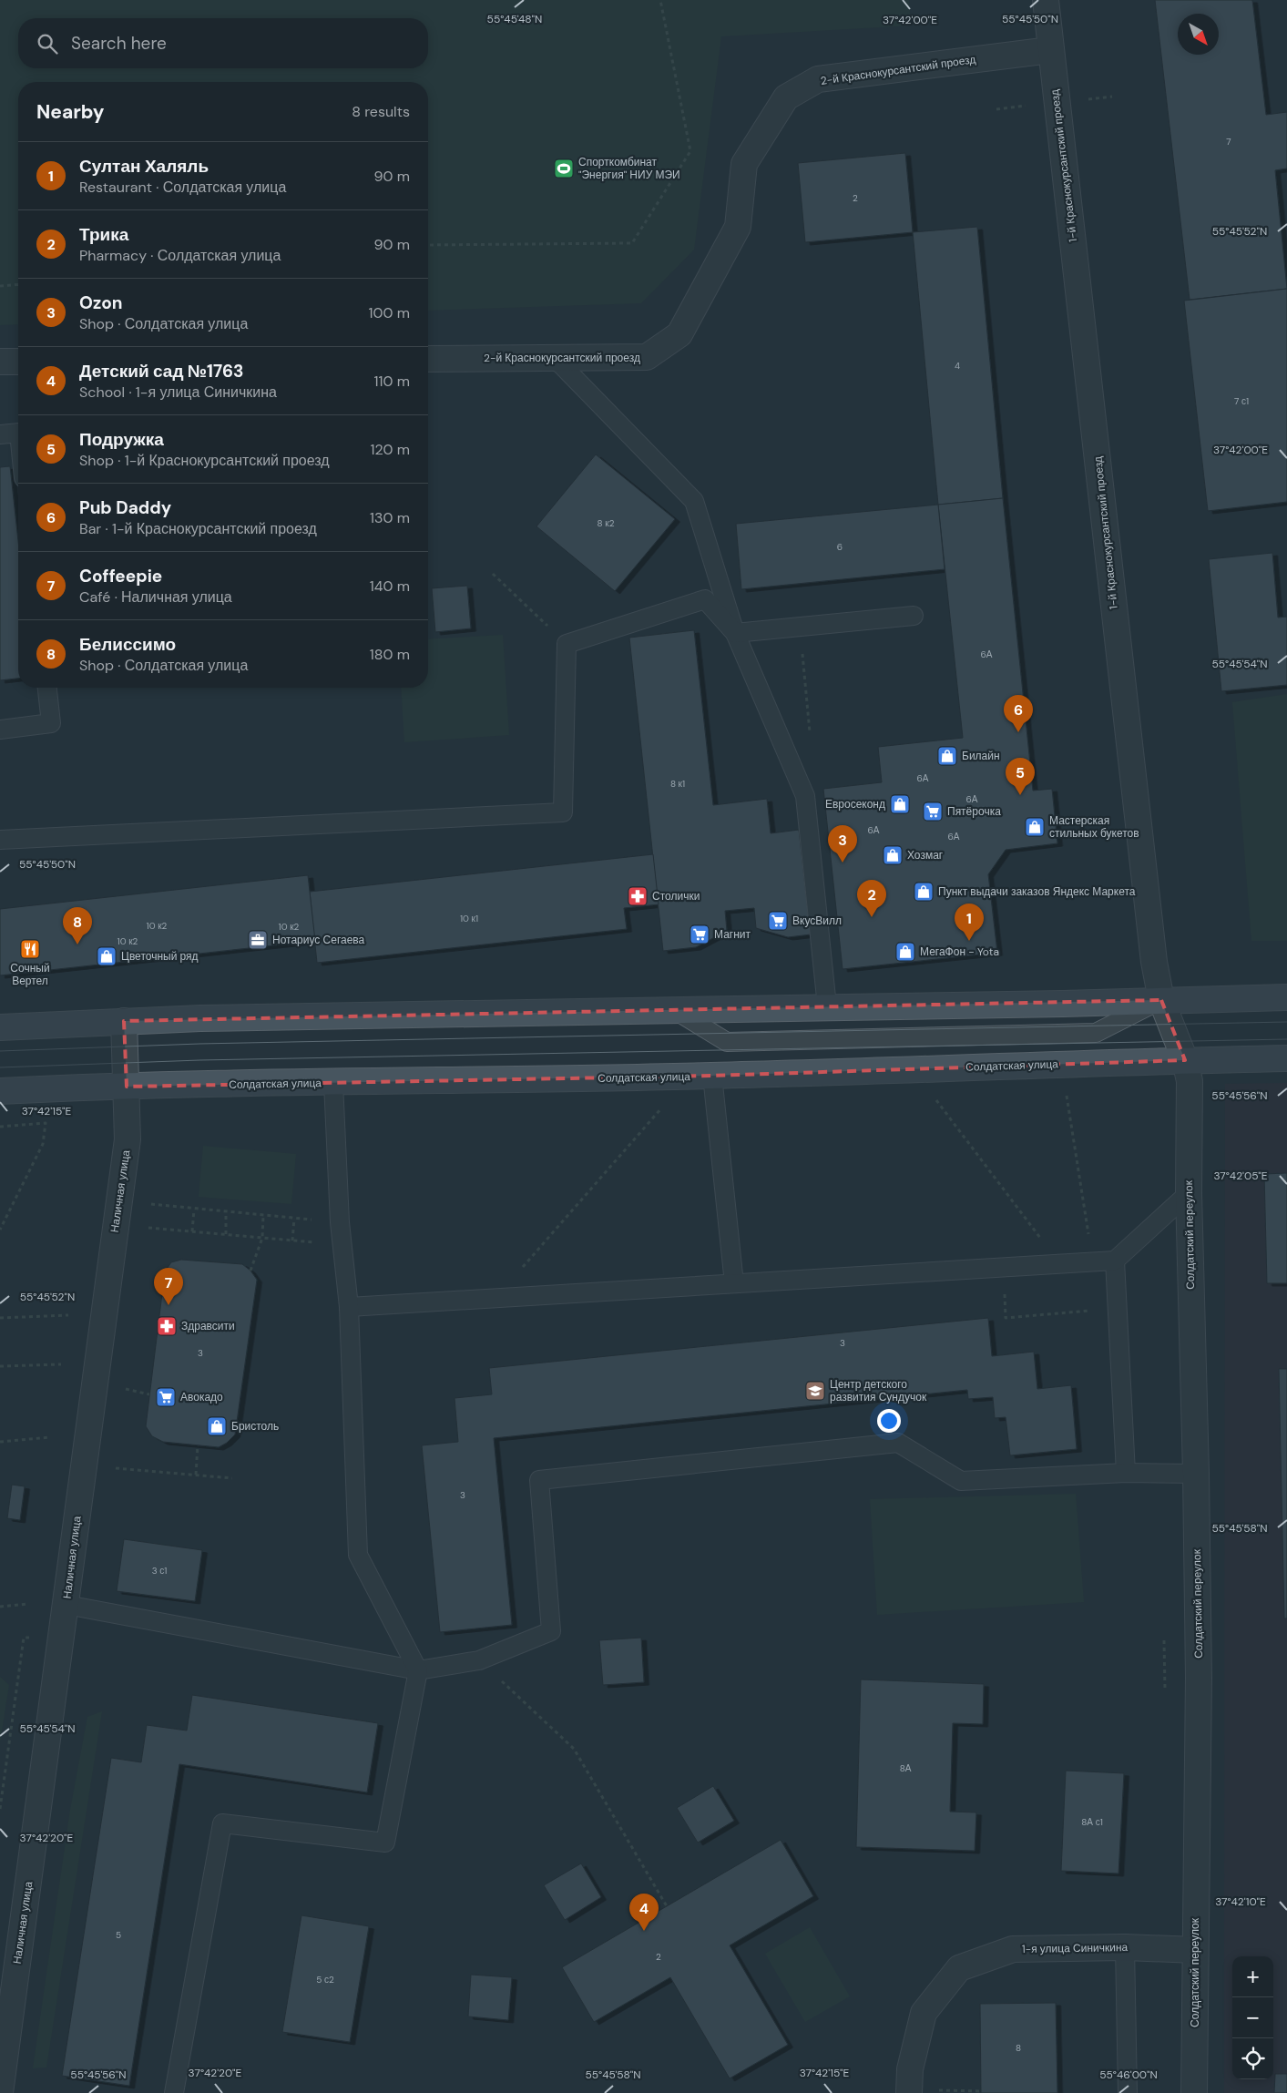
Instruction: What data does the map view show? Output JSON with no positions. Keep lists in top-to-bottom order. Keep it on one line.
{"streets":{"main road":["Солдатская улица"],"street":["2-й Краснокурсантский проезд","1-й Краснокурсантский проезд","Наличная улица","Солдатский переулок","1-я улица Синичкина"]},"crossings":[["2-й Краснокурсантский проезд","1-й Краснокурсантский проезд"],["1-й Краснокурсантский проезд","Солдатская улица"],["1-й Краснокурсантский проезд","Солдатский переулок"],["Солдатская улица","Наличная улица"],["Солдатская улица","Солдатский переулок"],["Солдатский переулок","1-я улица Синичкина"]],"places":{"sports":["Спорткомбинат \"Энергия\" НИУ МЭИ"],"shop":["Билайн","Евросеконд","Мастерская стильных букетов","Хозмаг","Пункт выдачи заказов Яндекс Маркета","МегаФон - Yota","Цветочный ряд","Бристоль"],"supermarket":["Пятёрочка","ВкусВилл","Магнит","Авокадо"],"pharmacy":["Столички","Здравсити"],"office":["Нотариус Сегаева"],"restaurant":["Сочный Вертел"],"school or university":["Центр детского развития Сундучок"]},"house_numbers":["7","2","4","7 с1","8 к2","6","6А","6А","8 к1","6А","6А","6А","10 к1","10 к2","10 к2","10 к2","3","3","3","3 с1","8А","8А с1","5","2","5 с2","8"],"north":"bottom right","page":{"search":"Search here","heading":["Nearby","8 results"],"list":[{"mark":"1","name":"Султан Халяль","note":"Restaurant · Солдатская улица","value":"90 m"},{"mark":"2","name":"Трика","note":"Pharmacy · Солдатская улица","value":"90 m"},{"mark":"3","name":"Ozon","note":"Shop · Солдатская улица","value":"100 m"},{"mark":"4","name":"Детский сад №1763","note":"School · 1-я улица Синичкина","value":"110 m"},{"mark":"5","name":"Подружка","note":"Shop · 1-й Краснокурсантский проезд","value":"120 m"},{"mark":"6","name":"Pub Daddy","note":"Bar · 1-й Краснокурсантский проезд","value":"130 m"},{"mark":"7","name":"Coffeepie","note":"Café · Наличная улица","value":"140 m"},{"mark":"8","name":"Белиссимо","note":"Shop · Солдатская улица","value":"180 m"}],"pins":["6","5","3","2","1","8","7","4"],"map_buttons":["+","−"]},"coordinates":["55°45'50\"N","55°45'48\"N","37°42'00\"E","55°45'52\"N","55°45'54\"N","55°45'56\"N","37°42'15\"E","37°42'05\"E","55°45'58\"N","37°42'20\"E","37°42'10\"E","55°46'00\"N"]}
